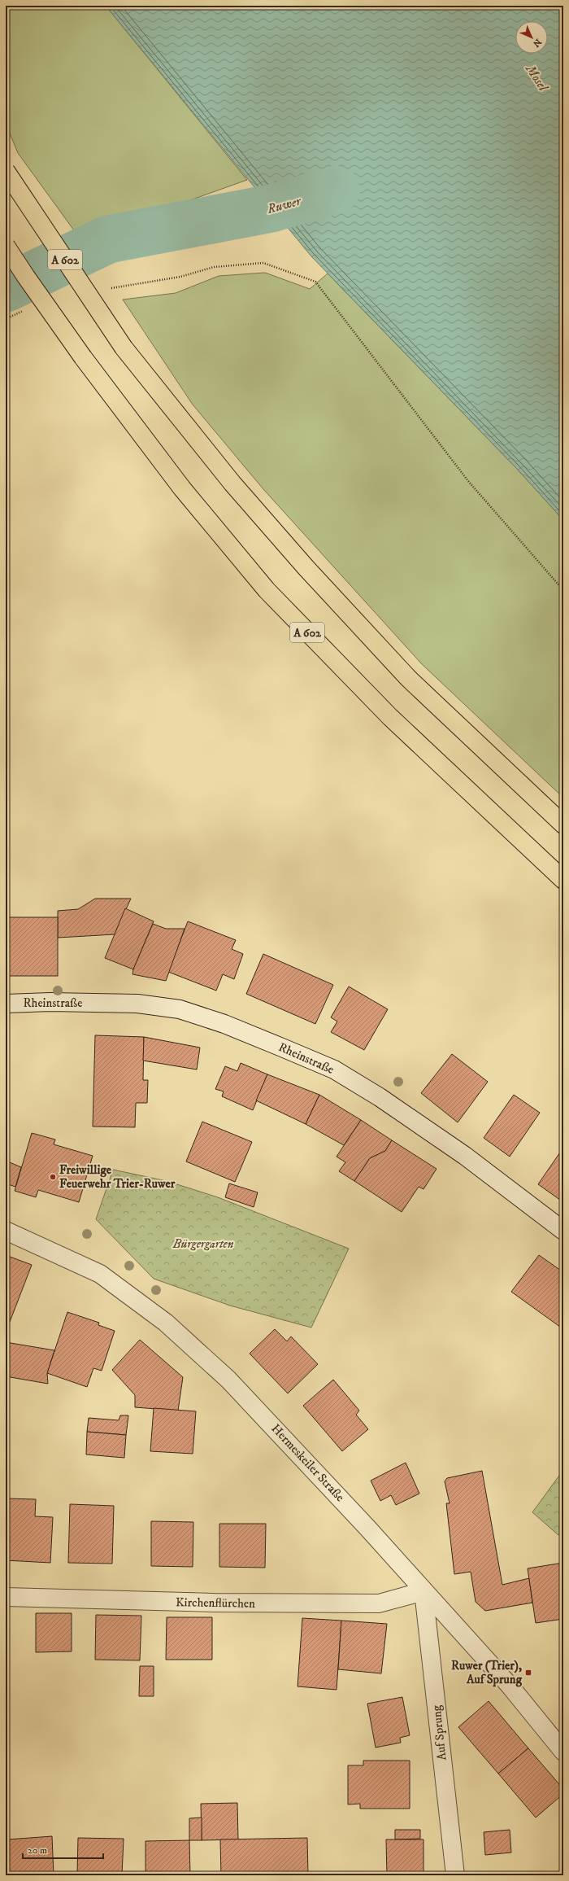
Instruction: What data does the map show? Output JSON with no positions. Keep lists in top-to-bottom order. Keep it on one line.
{"streets":{"highway":["A 602"],"street":["Rheinstraße","Hermeskeiler Straße","Kirchenflürchen","Auf Sprung"]},"crossings":[["Hermeskeiler Straße","Kirchenflürchen"],["Hermeskeiler Straße","Auf Sprung"],["Kirchenflürchen","Auf Sprung"]],"water":["Mosel","Ruwer"],"parks":["Bürgergarten"],"places":{"other":["Freiwillige Feuerwehr Trier-Ruwer"],"transit":["Ruwer (Trier), Auf Sprung"]},"scale_bar":"20 m","north":"bottom right"}
